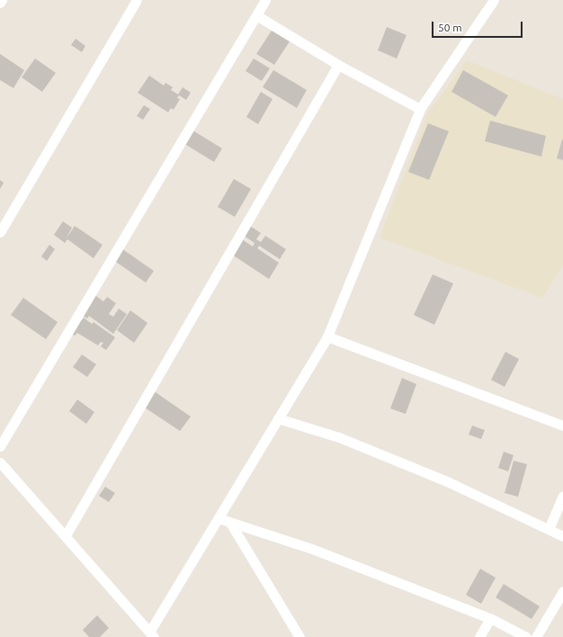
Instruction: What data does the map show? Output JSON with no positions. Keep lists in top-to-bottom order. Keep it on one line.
{"scale_bar":"50 m"}
